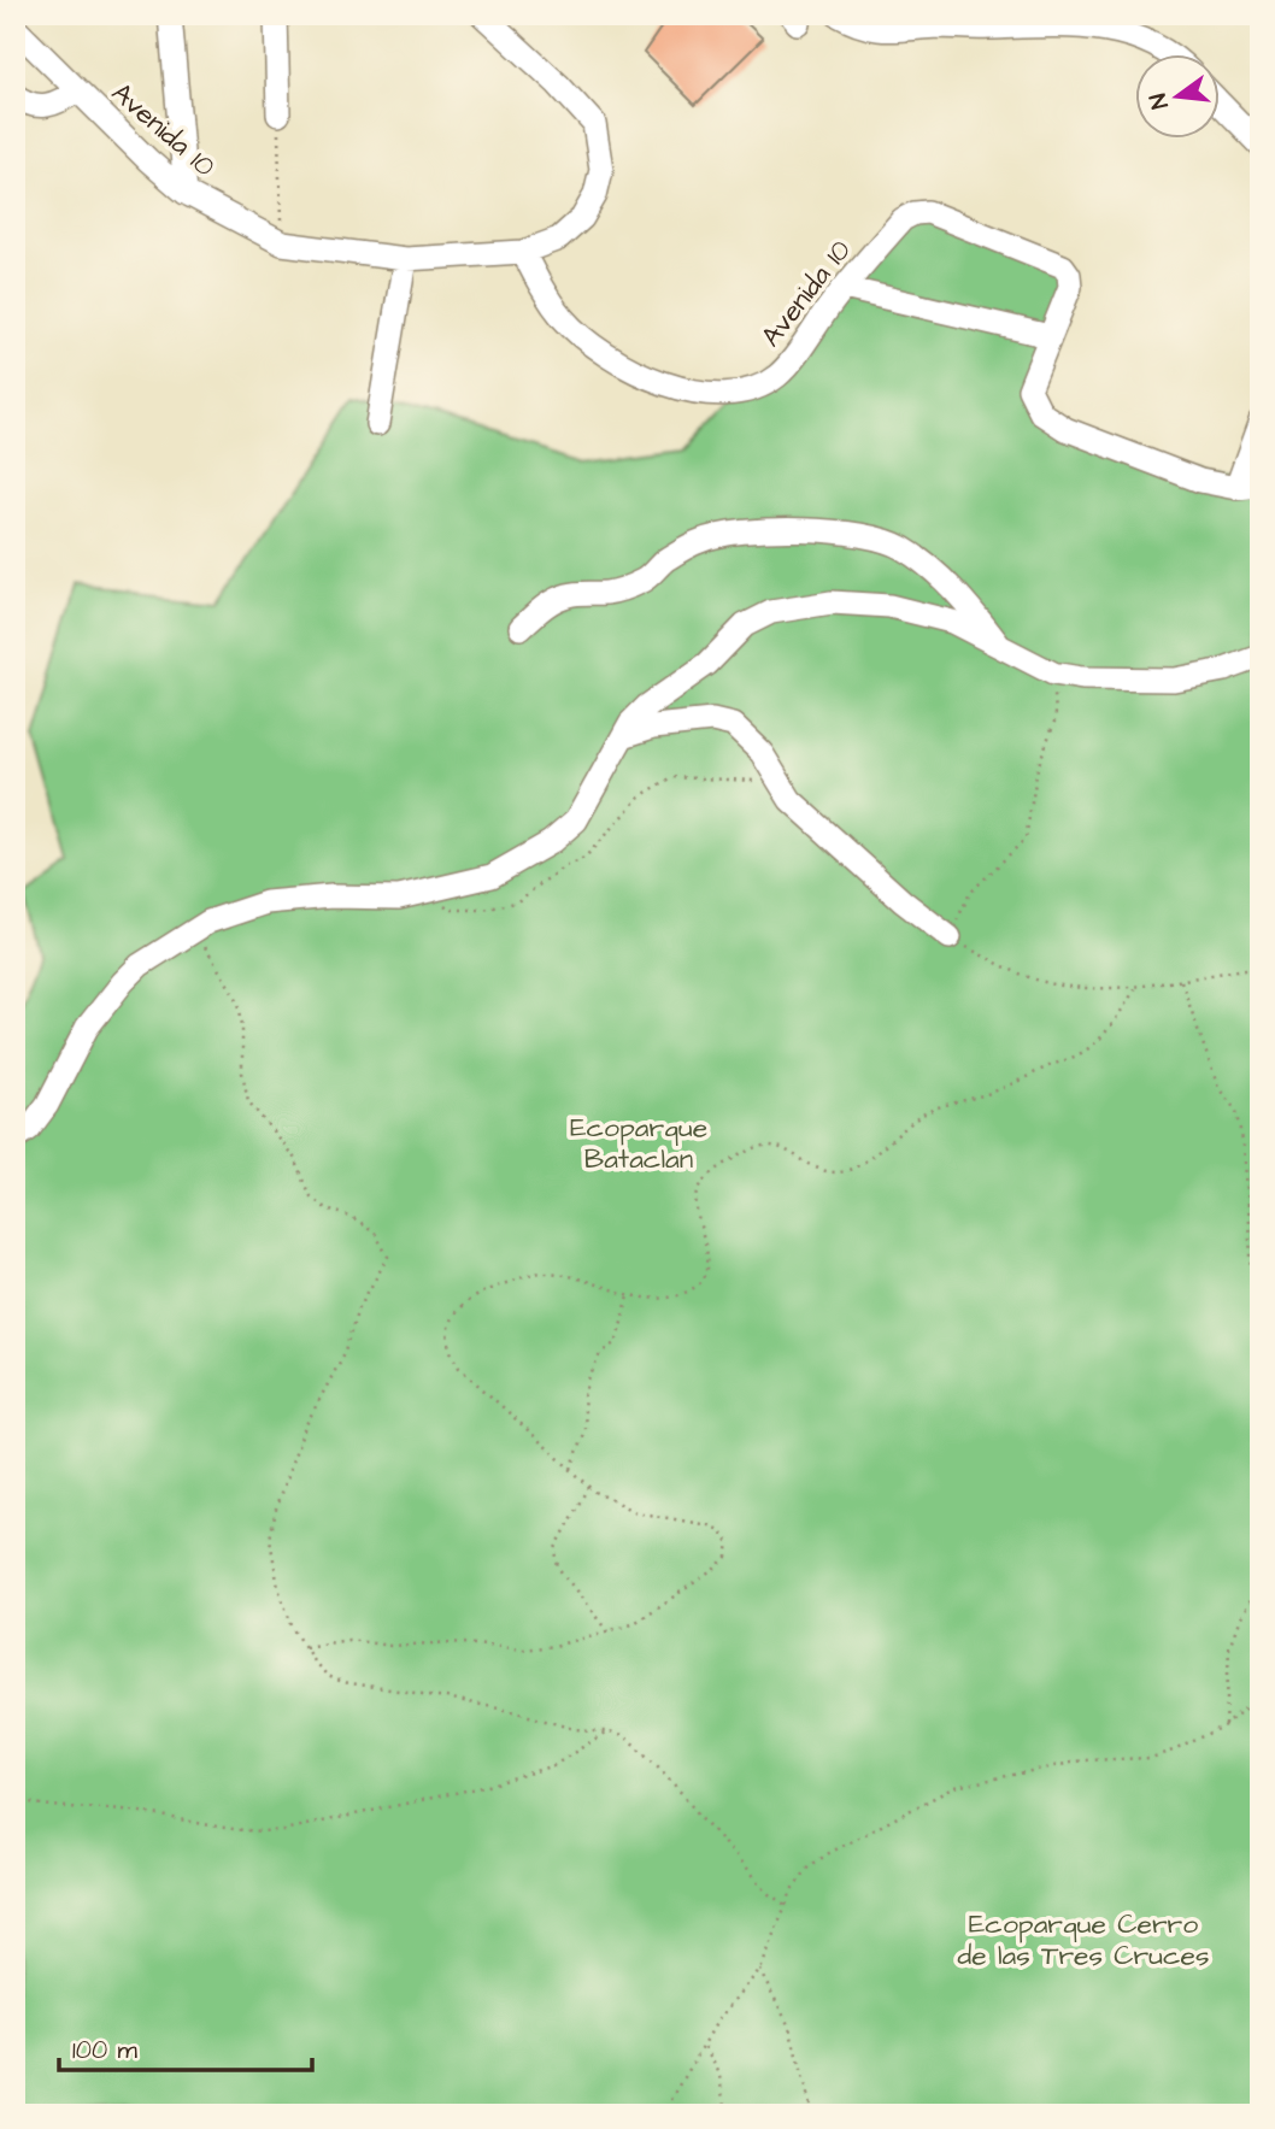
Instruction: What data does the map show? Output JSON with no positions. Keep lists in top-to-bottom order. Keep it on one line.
{"streets":{"street":["Avenida 10"]},"parks":["Ecoparque Bataclan","Ecoparque Cerro de las Tres Cruces"],"scale_bar":"100 m","north":"left"}
